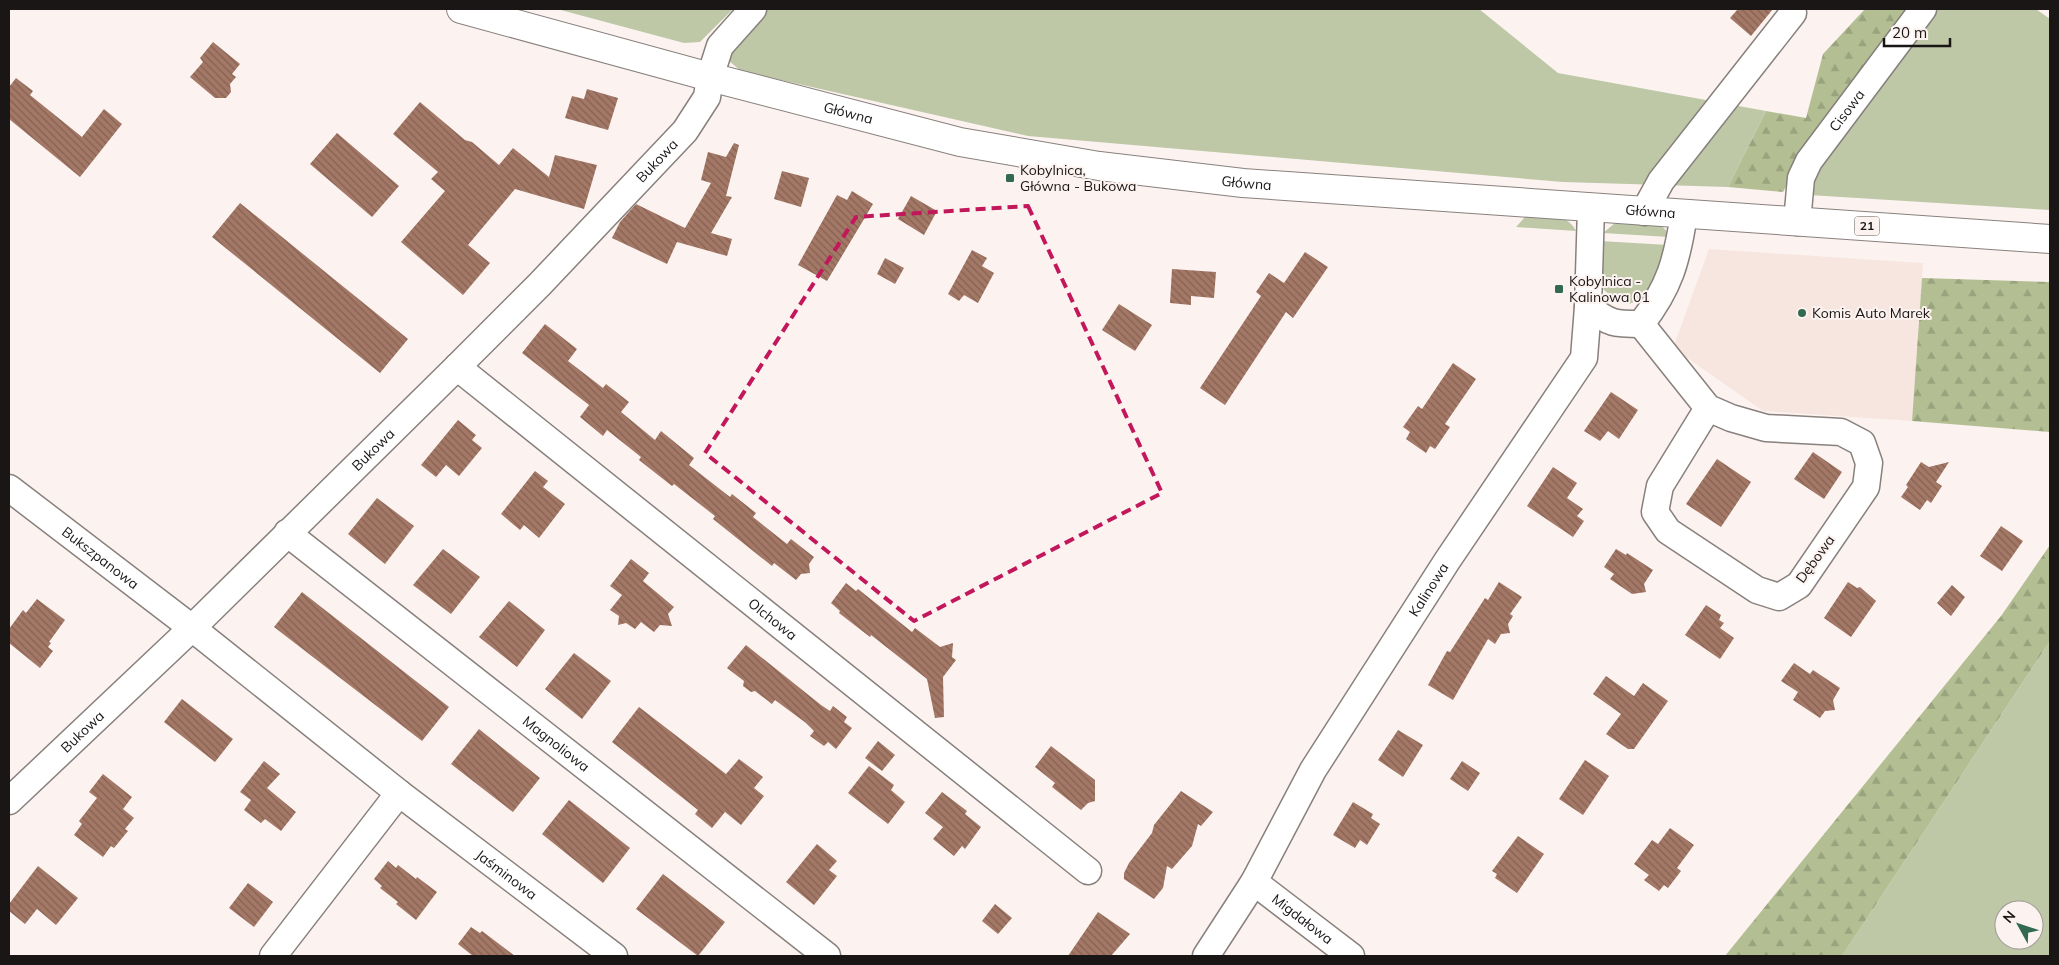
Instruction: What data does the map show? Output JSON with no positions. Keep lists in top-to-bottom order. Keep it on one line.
{"streets":{"main road":["Główna","21"],"street":["Cisowa","Bukowa","Bukszpanowa","Dębowa","Kalinowa","Olchowa","Magnoliowa","Jaśminowa","Migdałowa"]},"crossings":[["Cisowa","Główna"],["Główna","Bukowa"],["Główna","Kalinowa"],["Bukowa","Bukszpanowa"],["Bukowa","Olchowa"],["Bukowa","Magnoliowa"],["Bukowa","Jaśminowa"],["Bukszpanowa","Jaśminowa"],["Kalinowa","Migdałowa"]],"places":{"transit":["Kobylnica, Główna - Bukowa","Kobylnica - Kalinowa 01"],"other":["Komis Auto Marek"]},"scale_bar":"20 m","north":"top left"}
